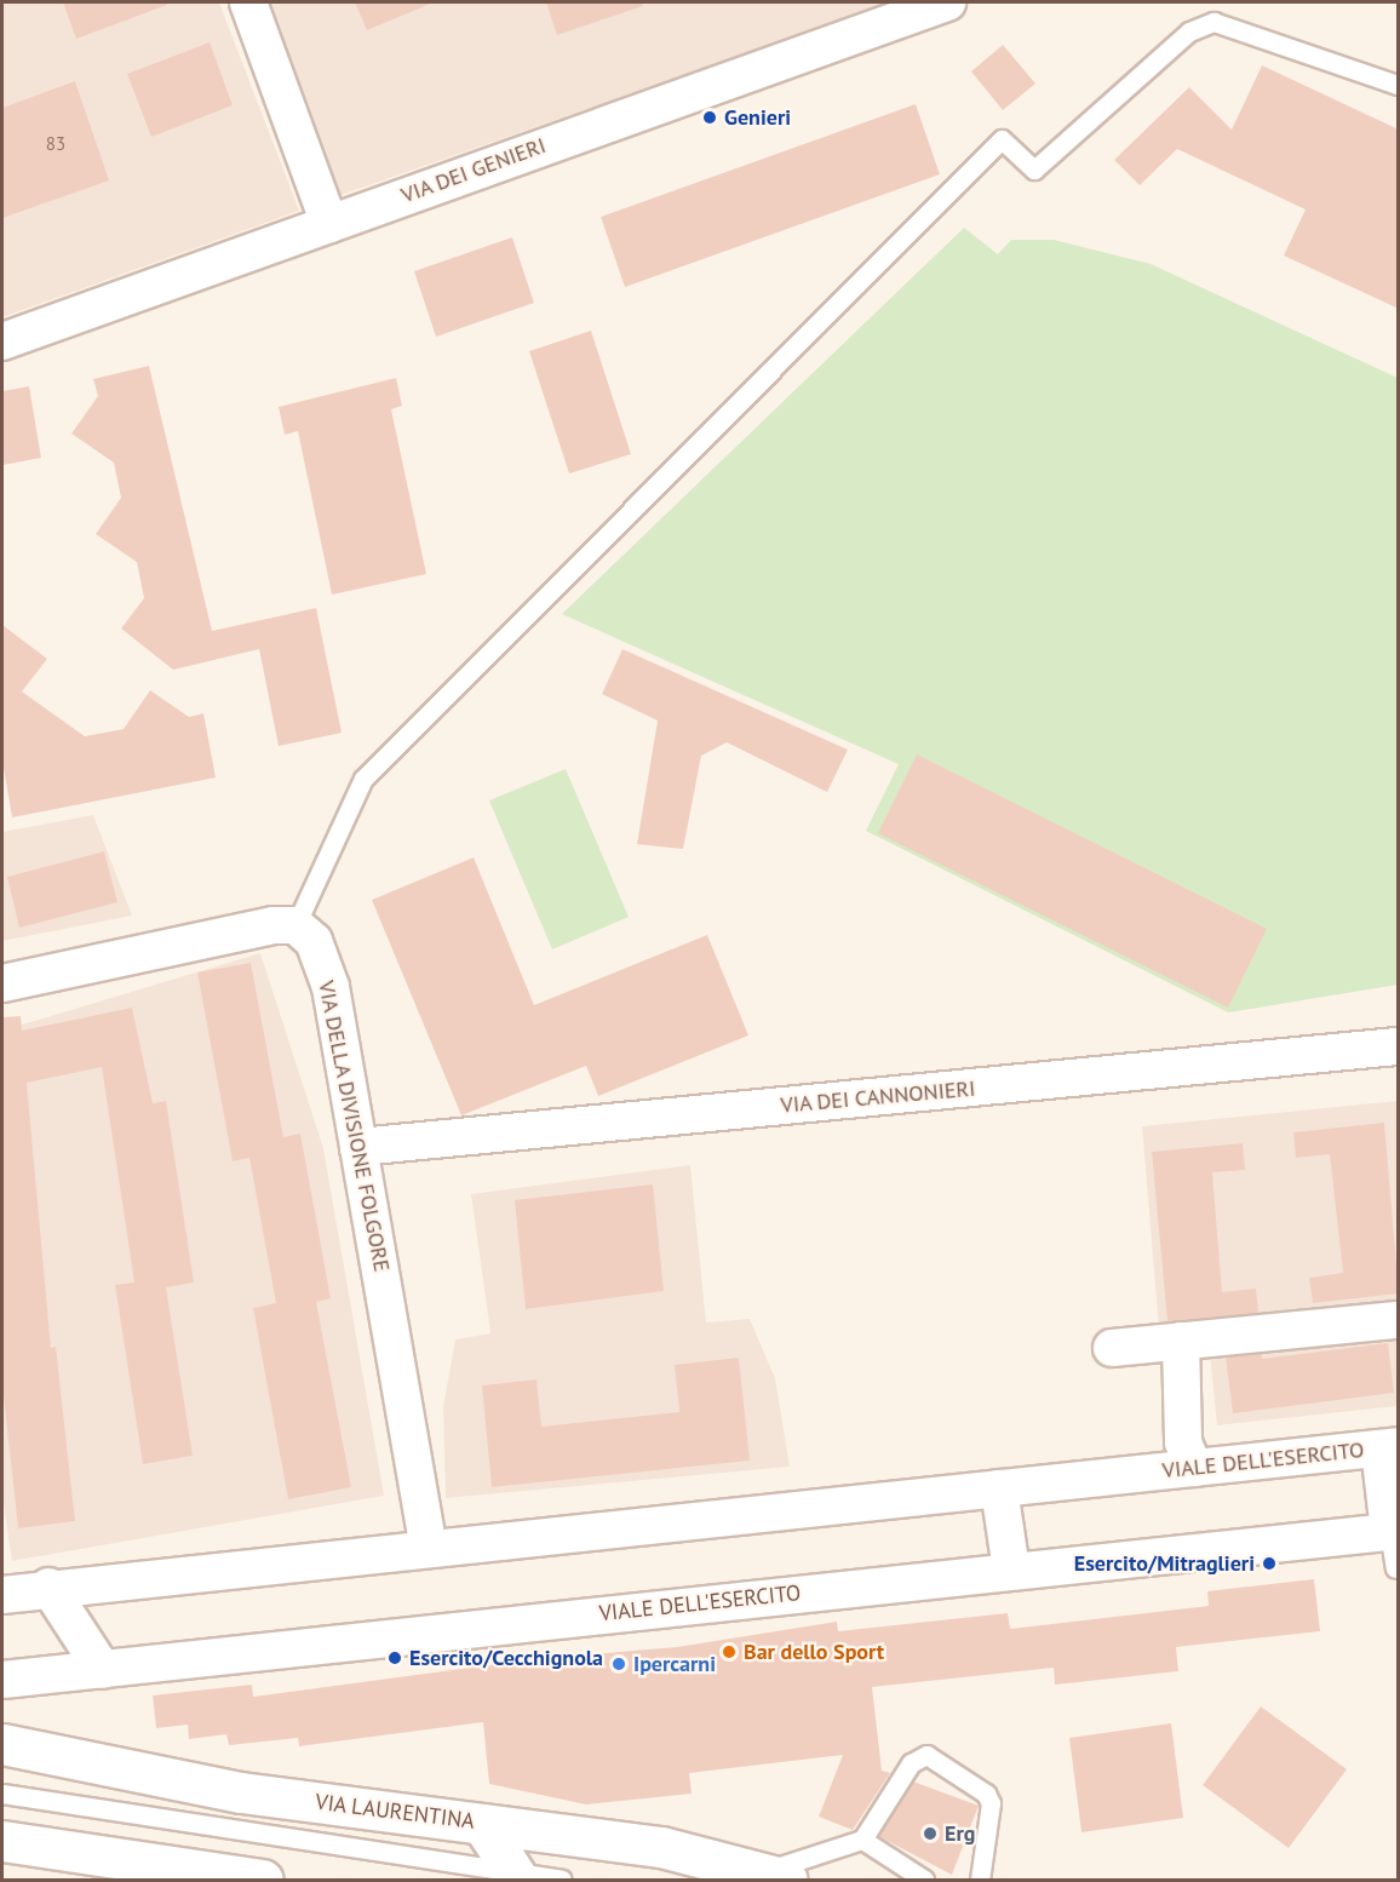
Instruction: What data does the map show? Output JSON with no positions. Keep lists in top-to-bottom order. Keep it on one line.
{"streets":{"main road":["VIA LAURENTINA"],"street":["VIA DEI GENIERI","VIA DEI CANNONIERI","VIA DELLA DIVISIONE FOLGORE","VIALE DELL'ESERCITO"]},"crossings":[["VIA DEI CANNONIERI","VIA DELLA DIVISIONE FOLGORE"],["VIA DELLA DIVISIONE FOLGORE","VIALE DELL'ESERCITO"]],"places":["Genieri","Esercito/Mitraglieri","Bar dello Sport","Esercito/Cecchignola","Ipercarni","Erg"],"house_numbers":["83"]}
